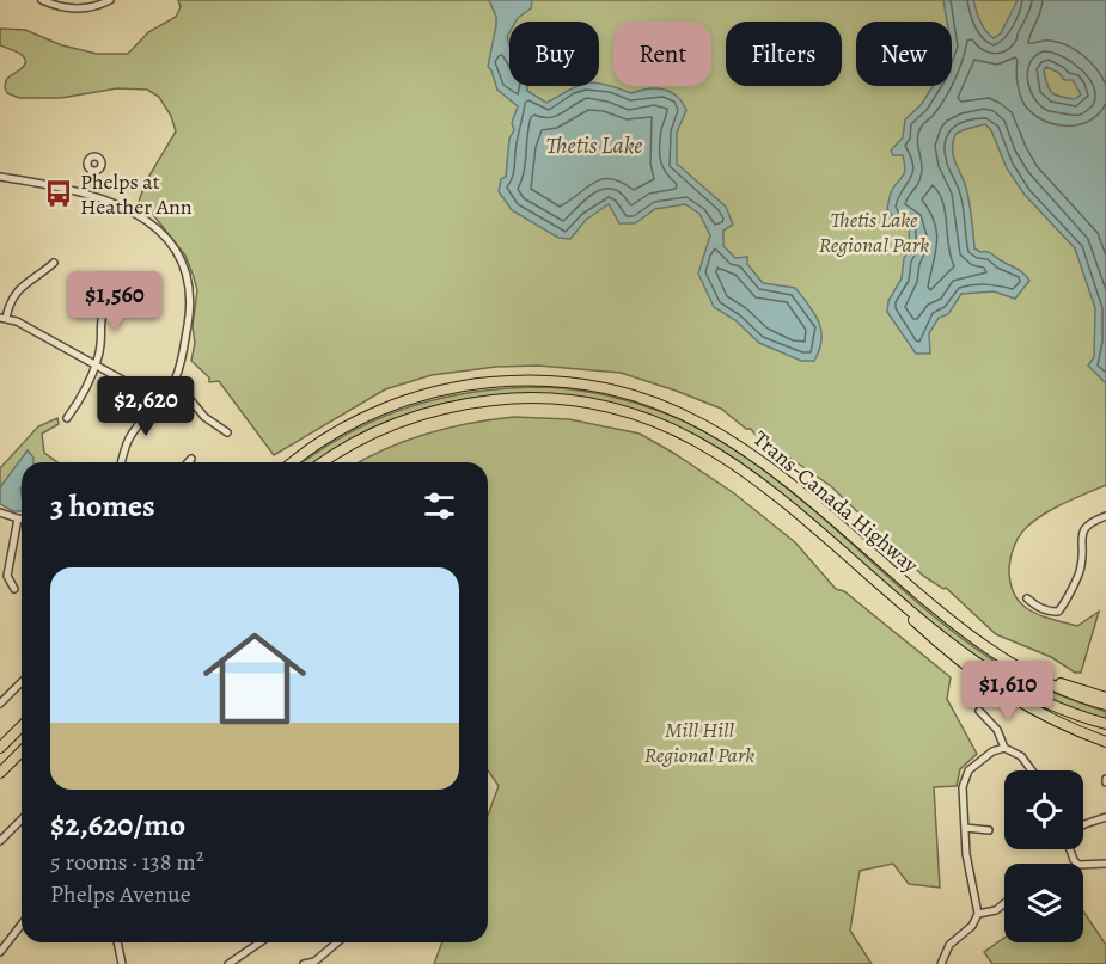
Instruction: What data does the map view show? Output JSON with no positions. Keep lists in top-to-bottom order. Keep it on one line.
{"streets":{"highway":["Trans-Canada Highway"]},"water":["Thetis Lake"],"parks":["Thetis Lake Regional Park","Mill Hill Regional Park"],"places":{"bus stop":["Phelps at Heather Ann"]},"page":{"chip":["Buy","Rent","Filters","New"],"price":["$1,560","$2,620","$1,610"],"heading":"3 homes","list":[{"name":"$2,620/mo","note":"5 rooms · 138 m² · Phelps Avenue"}]}}
